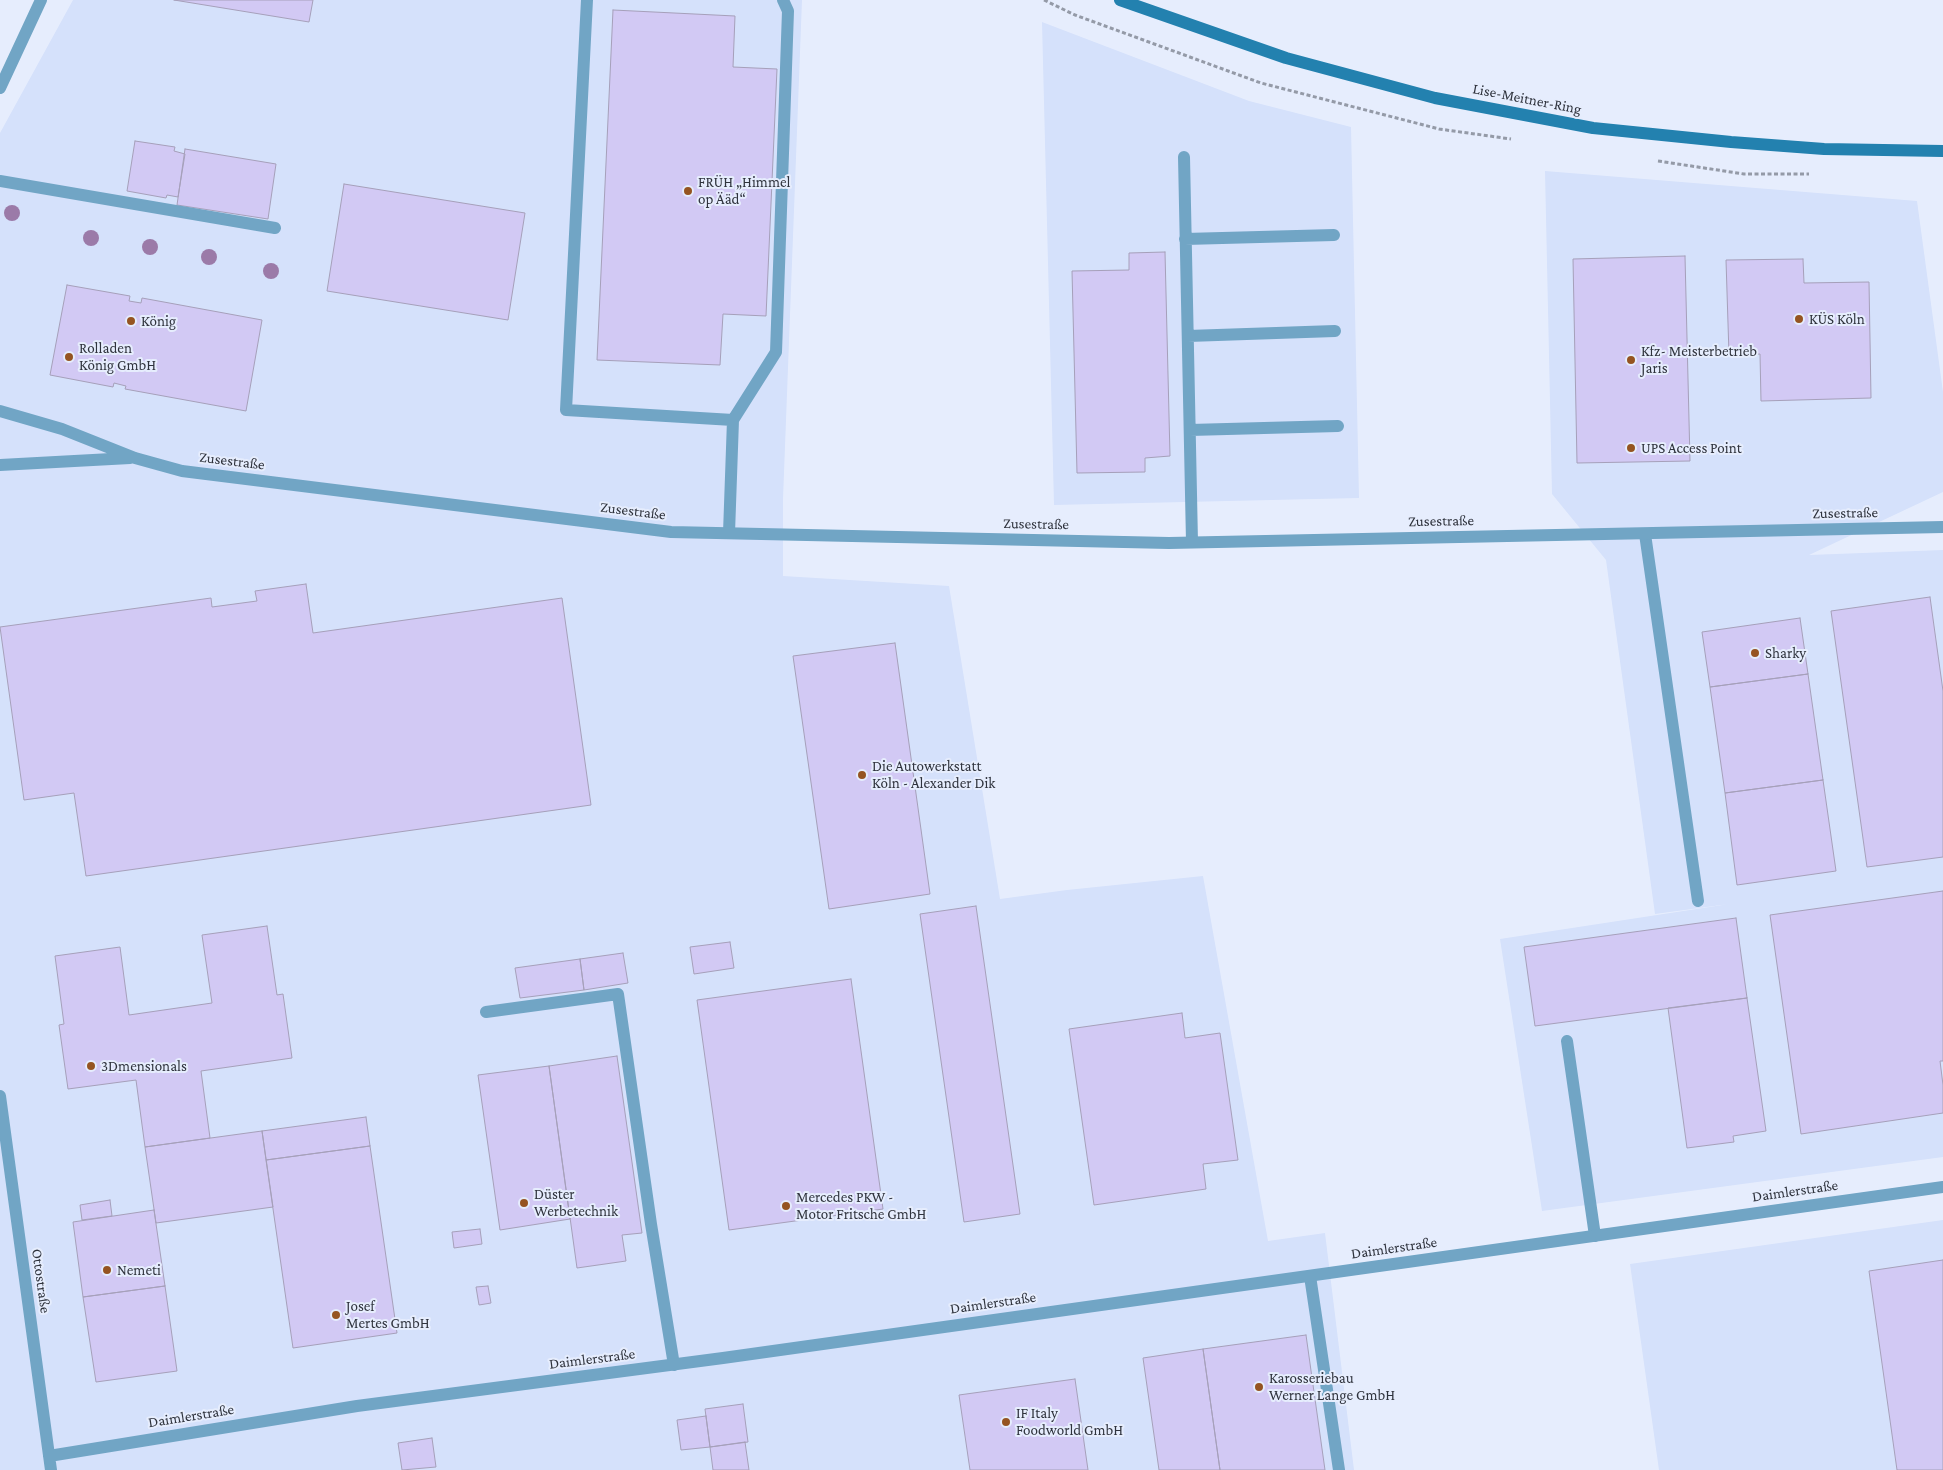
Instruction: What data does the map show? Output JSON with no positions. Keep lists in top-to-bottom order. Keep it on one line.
{"streets":{"main road":["Lise-Meitner-Ring"],"street":["Zusestraße","Daimlerstraße","Ottostraße"]},"crossings":[["Daimlerstraße","Ottostraße"]],"places":["FRÜH „Himmel op Ääd“","KÜS Köln","König","Rolladen König GmbH","Kfz- Meisterbetrieb Jaris","UPS Access Point","Sharky","Die Autowerkstatt Köln - Alexander Dik","3Dmensionals","Düster Werbetechnik","Mercedes PKW - Motor Fritsche GmbH","Nemeti","Josef Mertes GmbH","Karosseriebau Werner Lange GmbH","IF Italy Foodworld GmbH"]}
